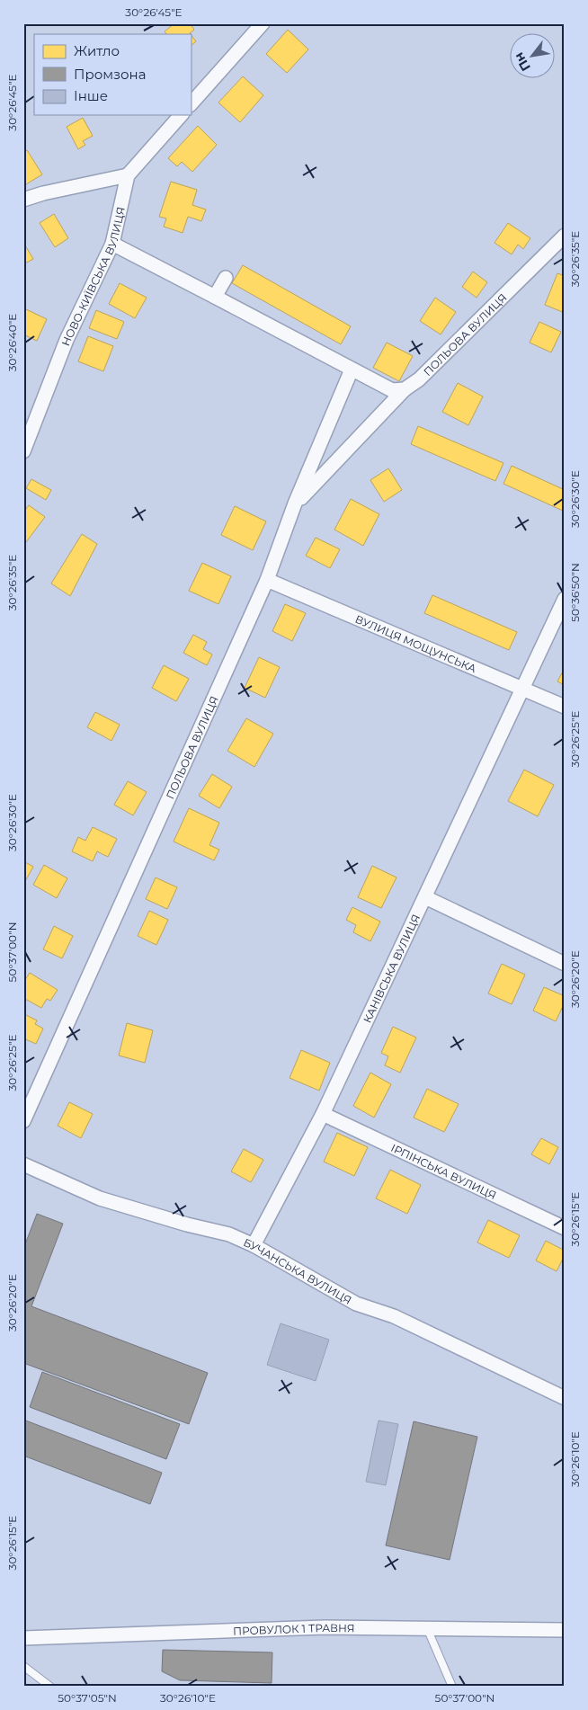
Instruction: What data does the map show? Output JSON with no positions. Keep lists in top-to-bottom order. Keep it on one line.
{"streets":{"street":["НОВО-КИЇВСЬКА ВУЛИЦЯ","ПОЛЬОВА ВУЛИЦЯ","ВУЛИЦЯ МОЩУНСЬКА","КАНІВСЬКА ВУЛИЦЯ","ІРПІНСЬКА ВУЛИЦЯ","БУЧАНСЬКА ВУЛИЦЯ","ПРОВУЛОК 1 ТРАВНЯ"]},"crossings":[["ПОЛЬОВА ВУЛИЦЯ","ВУЛИЦЯ МОЩУНСЬКА"],["ВУЛИЦЯ МОЩУНСЬКА","КАНІВСЬКА ВУЛИЦЯ"],["КАНІВСЬКА ВУЛИЦЯ","ІРПІНСЬКА ВУЛИЦЯ"],["КАНІВСЬКА ВУЛИЦЯ","БУЧАНСЬКА ВУЛИЦЯ"]],"legend":["Житло","Промзона","Інше"],"north":"bottom left","coordinates":["30°26'45\"E","30°26'35\"E","30°26'40\"E","30°26'30\"E","50°36'50\"N","30°26'25\"E","50°37'00\"N","30°26'20\"E","30°26'15\"E","30°26'10\"E","50°37'05\"N"]}
